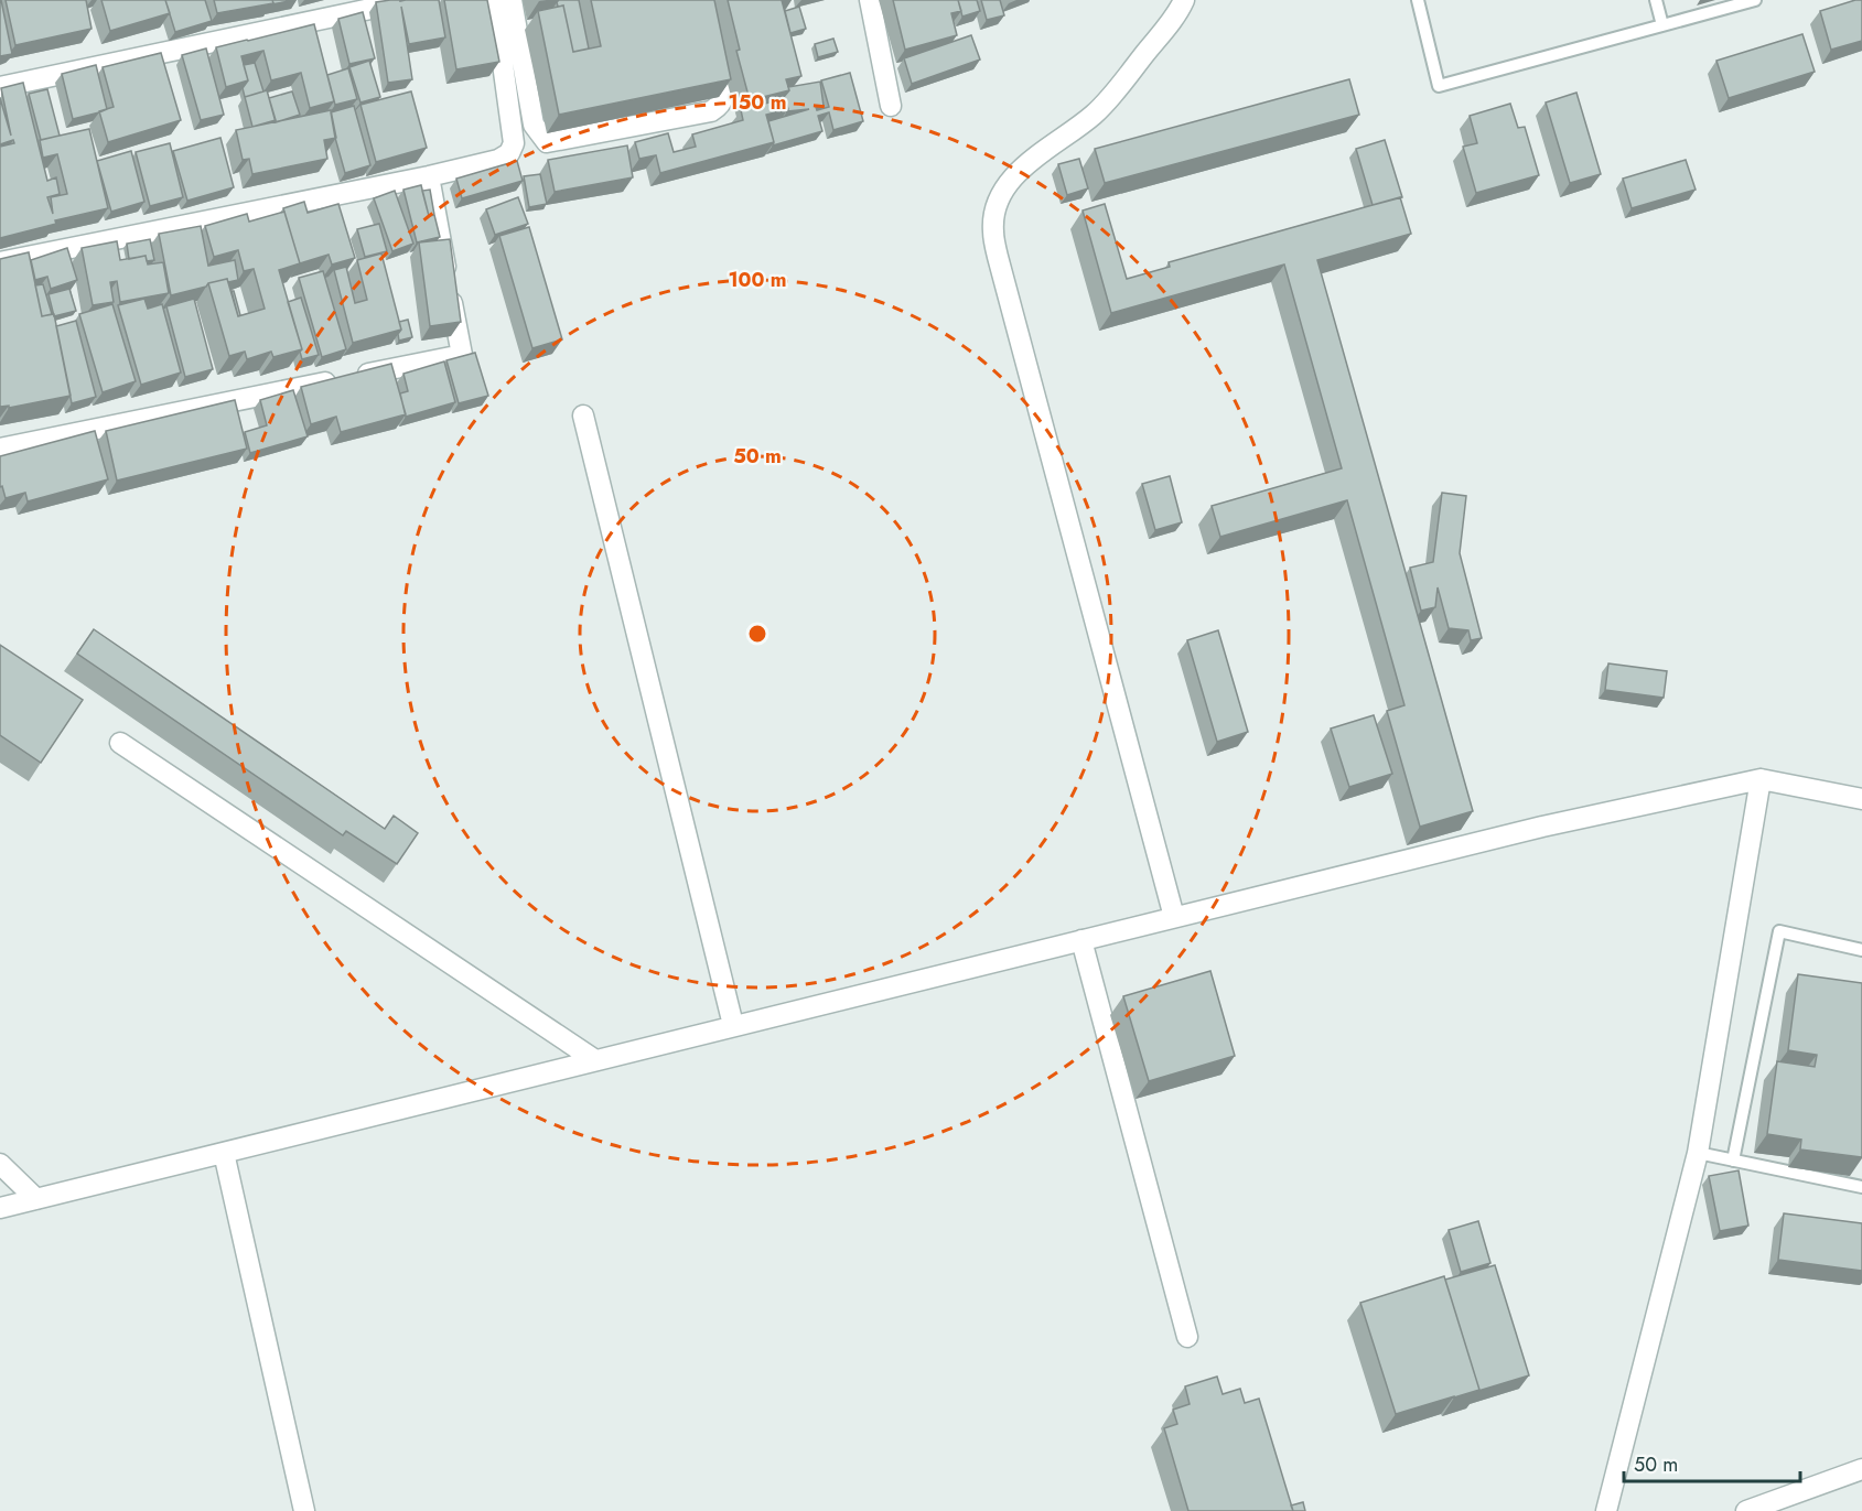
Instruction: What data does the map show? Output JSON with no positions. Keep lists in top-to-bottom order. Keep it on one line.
{"scale_bar":"50 m","rings":["150 m","100 m","50 m"]}
